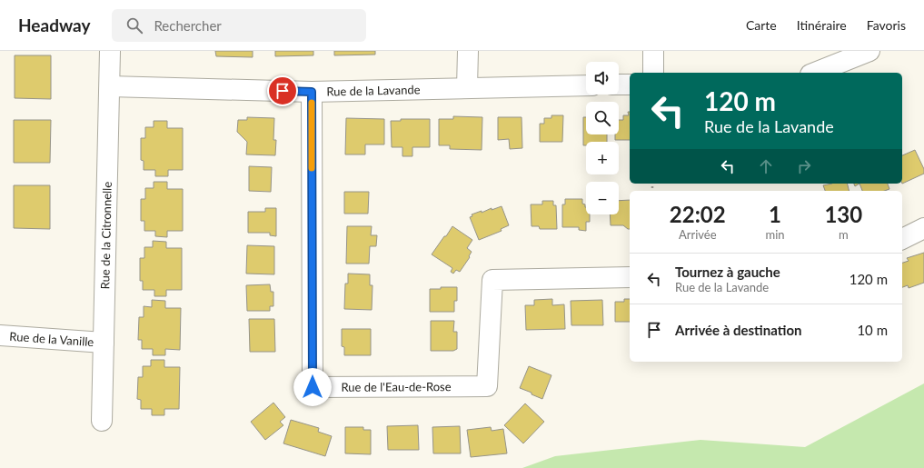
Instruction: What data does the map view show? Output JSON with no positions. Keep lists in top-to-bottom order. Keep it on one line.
{"streets":{"street":["Rue de la Lavande","Rue de la Citronnelle","Rue de la Vanille","Rue de l'Eau-de-Rose"]},"crossings":[["Rue de la Lavande","Rue de la Citronnelle"],["Rue de la Lavande","Rue de l'Eau-de-Rose"],["Rue de la Citronnelle","Rue de la Vanille"]],"page":{"header":"Headway","search":"Rechercher","nav":["Carte","Itinéraire","Favoris"],"map_buttons":["+","−"],"turn":["120 m","Rue de la Lavande"],"eta":["22:02","Arrivée","1","min","130","m"],"list":[{"name":"Tournez à gauche","note":"Rue de la Lavande","value":"120 m"},{"name":"Arrivée à destination","value":"10 m"}]}}
